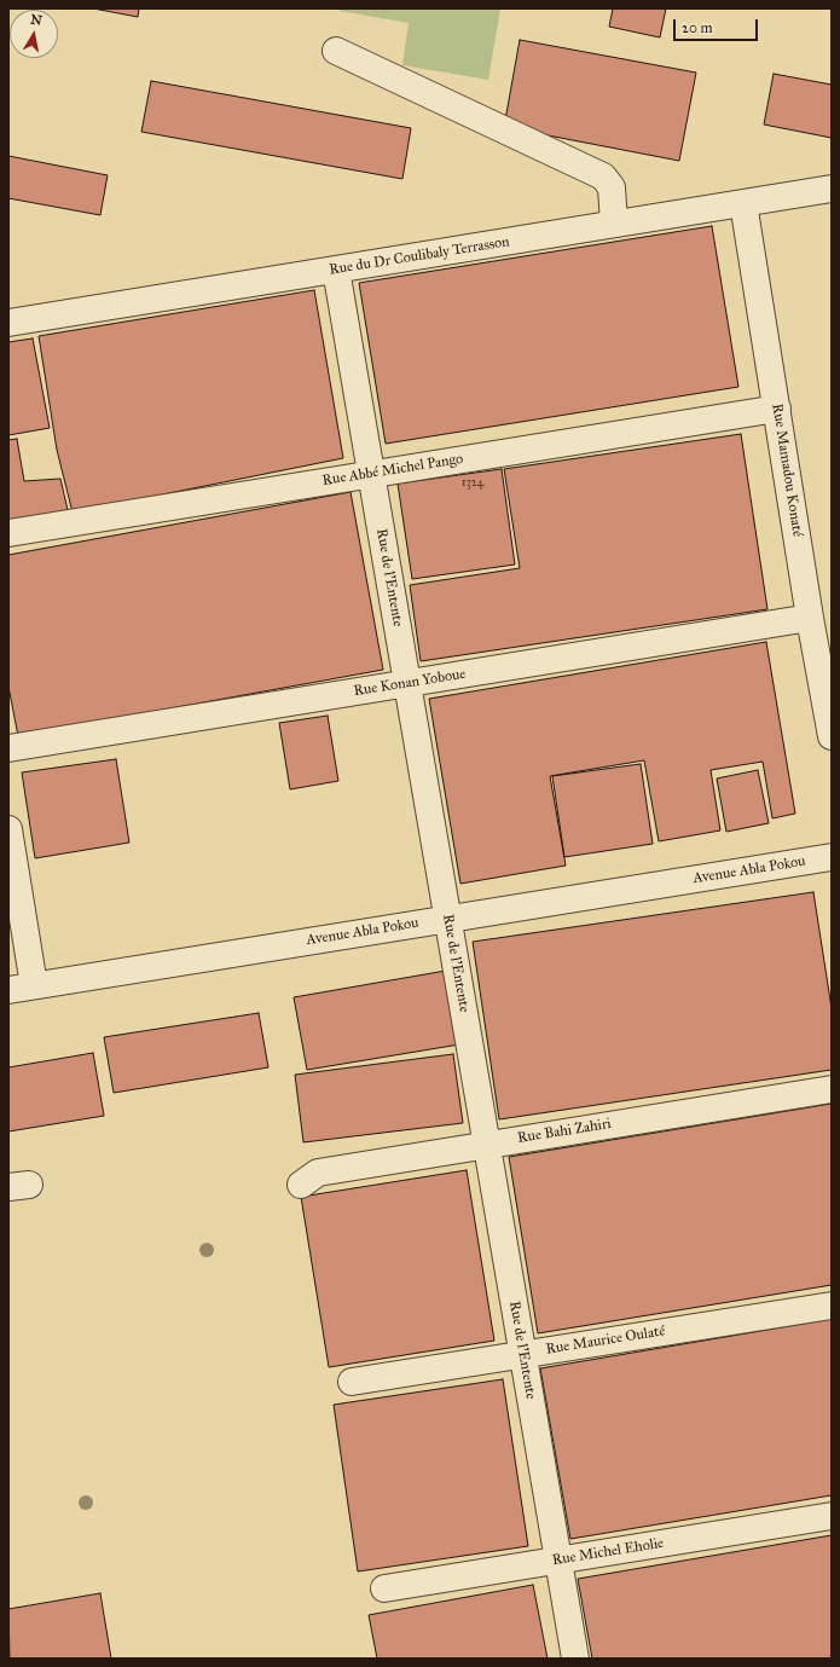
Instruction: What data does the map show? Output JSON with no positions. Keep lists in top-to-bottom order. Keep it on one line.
{"streets":{"street":["Rue du Dr Coulibaly Terrasson","Rue Abbé Michel Pango","Rue Mamadou Konaté","Rue de l'Entente","Rue Konan Yoboue","Avenue Abla Pokou","Rue Bahi Zahiri","Rue Maurice Oulaté","Rue Michel Eholie"]},"crossings":[["Rue du Dr Coulibaly Terrasson","Rue Mamadou Konaté"],["Rue du Dr Coulibaly Terrasson","Rue de l'Entente"],["Rue Abbé Michel Pango","Rue Mamadou Konaté"],["Rue Abbé Michel Pango","Rue de l'Entente"],["Rue Mamadou Konaté","Rue Konan Yoboue"],["Rue de l'Entente","Rue Konan Yoboue"],["Rue de l'Entente","Avenue Abla Pokou"],["Rue de l'Entente","Rue Bahi Zahiri"],["Rue de l'Entente","Rue Maurice Oulaté"],["Rue de l'Entente","Rue Michel Eholie"]],"house_numbers":["1324"],"scale_bar":"20 m","north":"top"}
